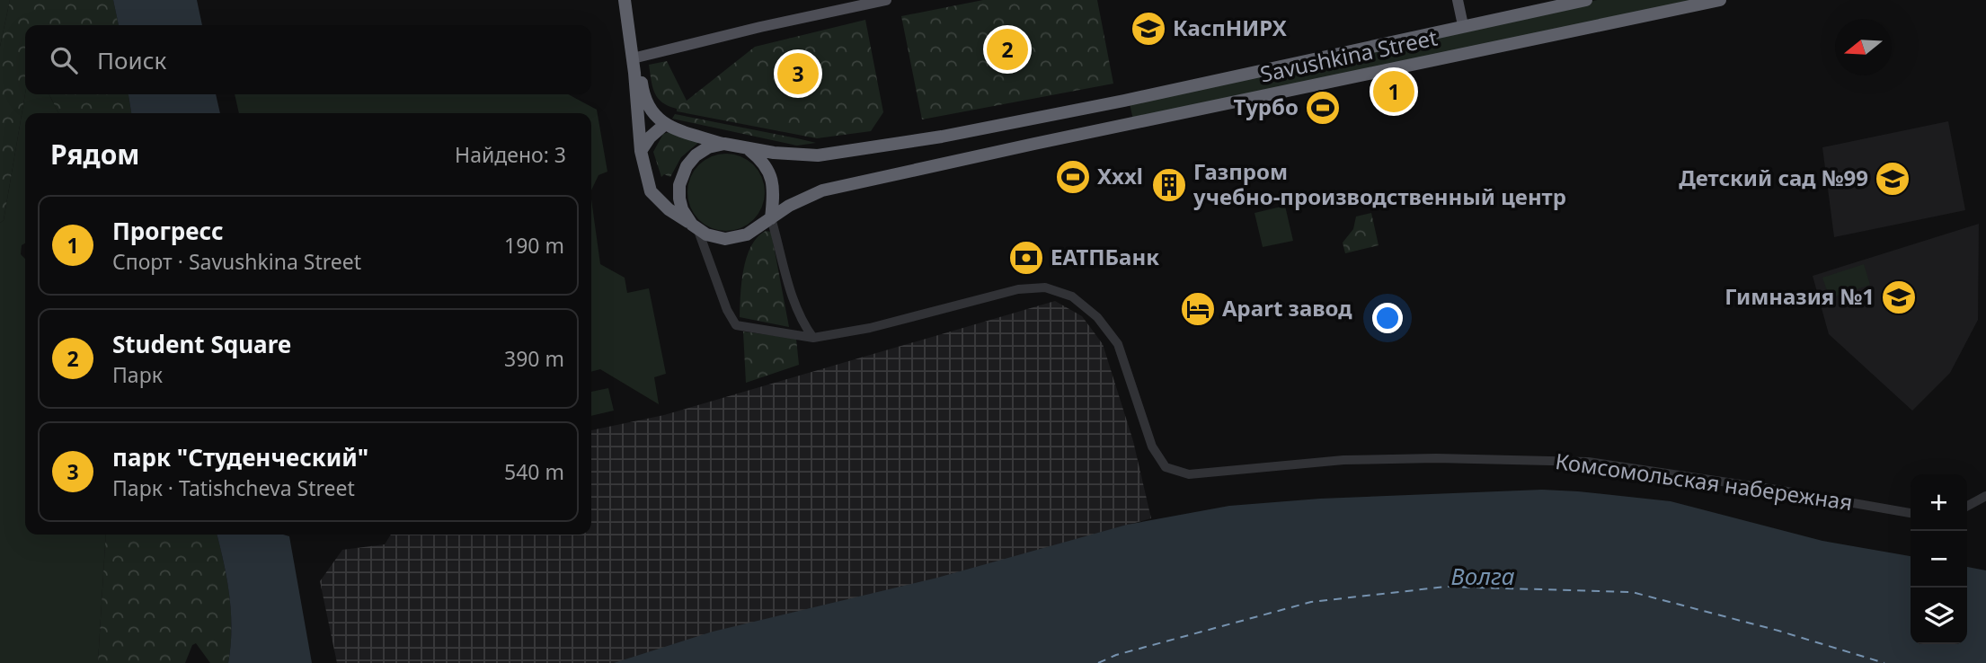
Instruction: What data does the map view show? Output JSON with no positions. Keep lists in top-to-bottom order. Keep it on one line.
{"streets":{"highway":["Savushkina Street"],"street":["Комсомольская набережная"]},"crossings":[["Savushkina Street","Комсомольская набережная"]],"water":["Волга"],"places":{"school or university":["КаспНИРХ","Детский сад №99","Гимназия №1"],"sports":["Турбо","Xxxl"],"building":["Газпром учебно-производственный центр"],"bank":["ЕАТПБанк"],"hotel":["Apart завод"]},"north":"left","page":{"pins":["2","3","1"],"search":"Поиск","heading":["Рядом","Найдено: 3"],"list":[{"mark":"1","name":"Прогресс","note":"Спорт · Savushkina Street","value":"190 m"},{"mark":"2","name":"Student Square","note":"Парк","value":"390 m"},{"mark":"3","name":"парк \"Студенческий\"","note":"Парк · Tatishcheva Street","value":"540 m"}],"map_buttons":["+","−"]}}
